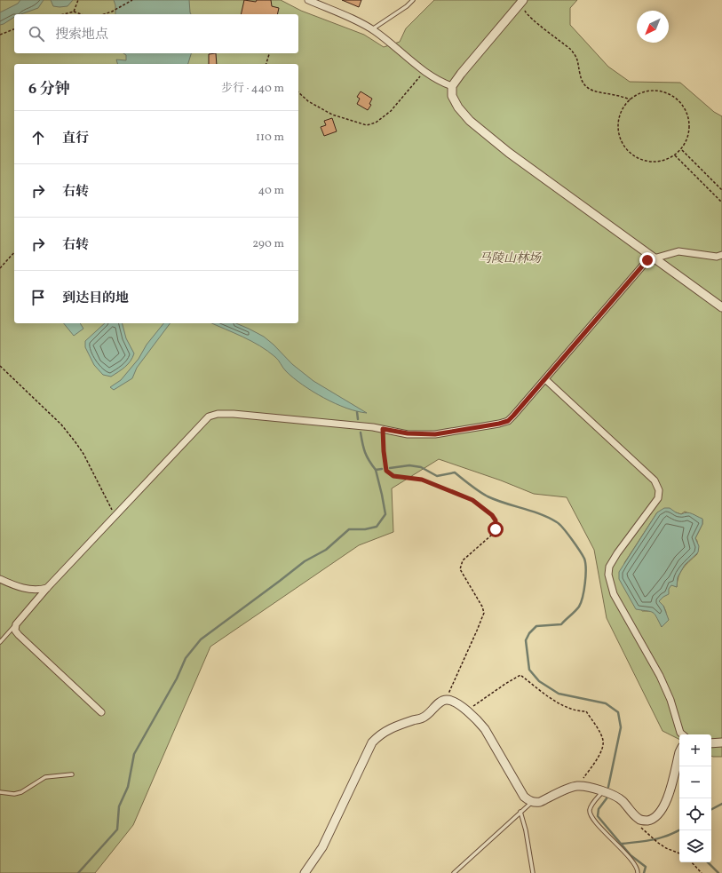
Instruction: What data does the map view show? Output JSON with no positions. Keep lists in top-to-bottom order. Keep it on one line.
{"parks":["马陵山林场"],"north":"bottom left","page":{"search":"搜索地点","heading":["6 分钟","步行 · 440 m"],"list":[["直行","110 m"],["右转","40 m"],["右转","290 m"],"到达目的地"],"map_buttons":["+","−"]}}
